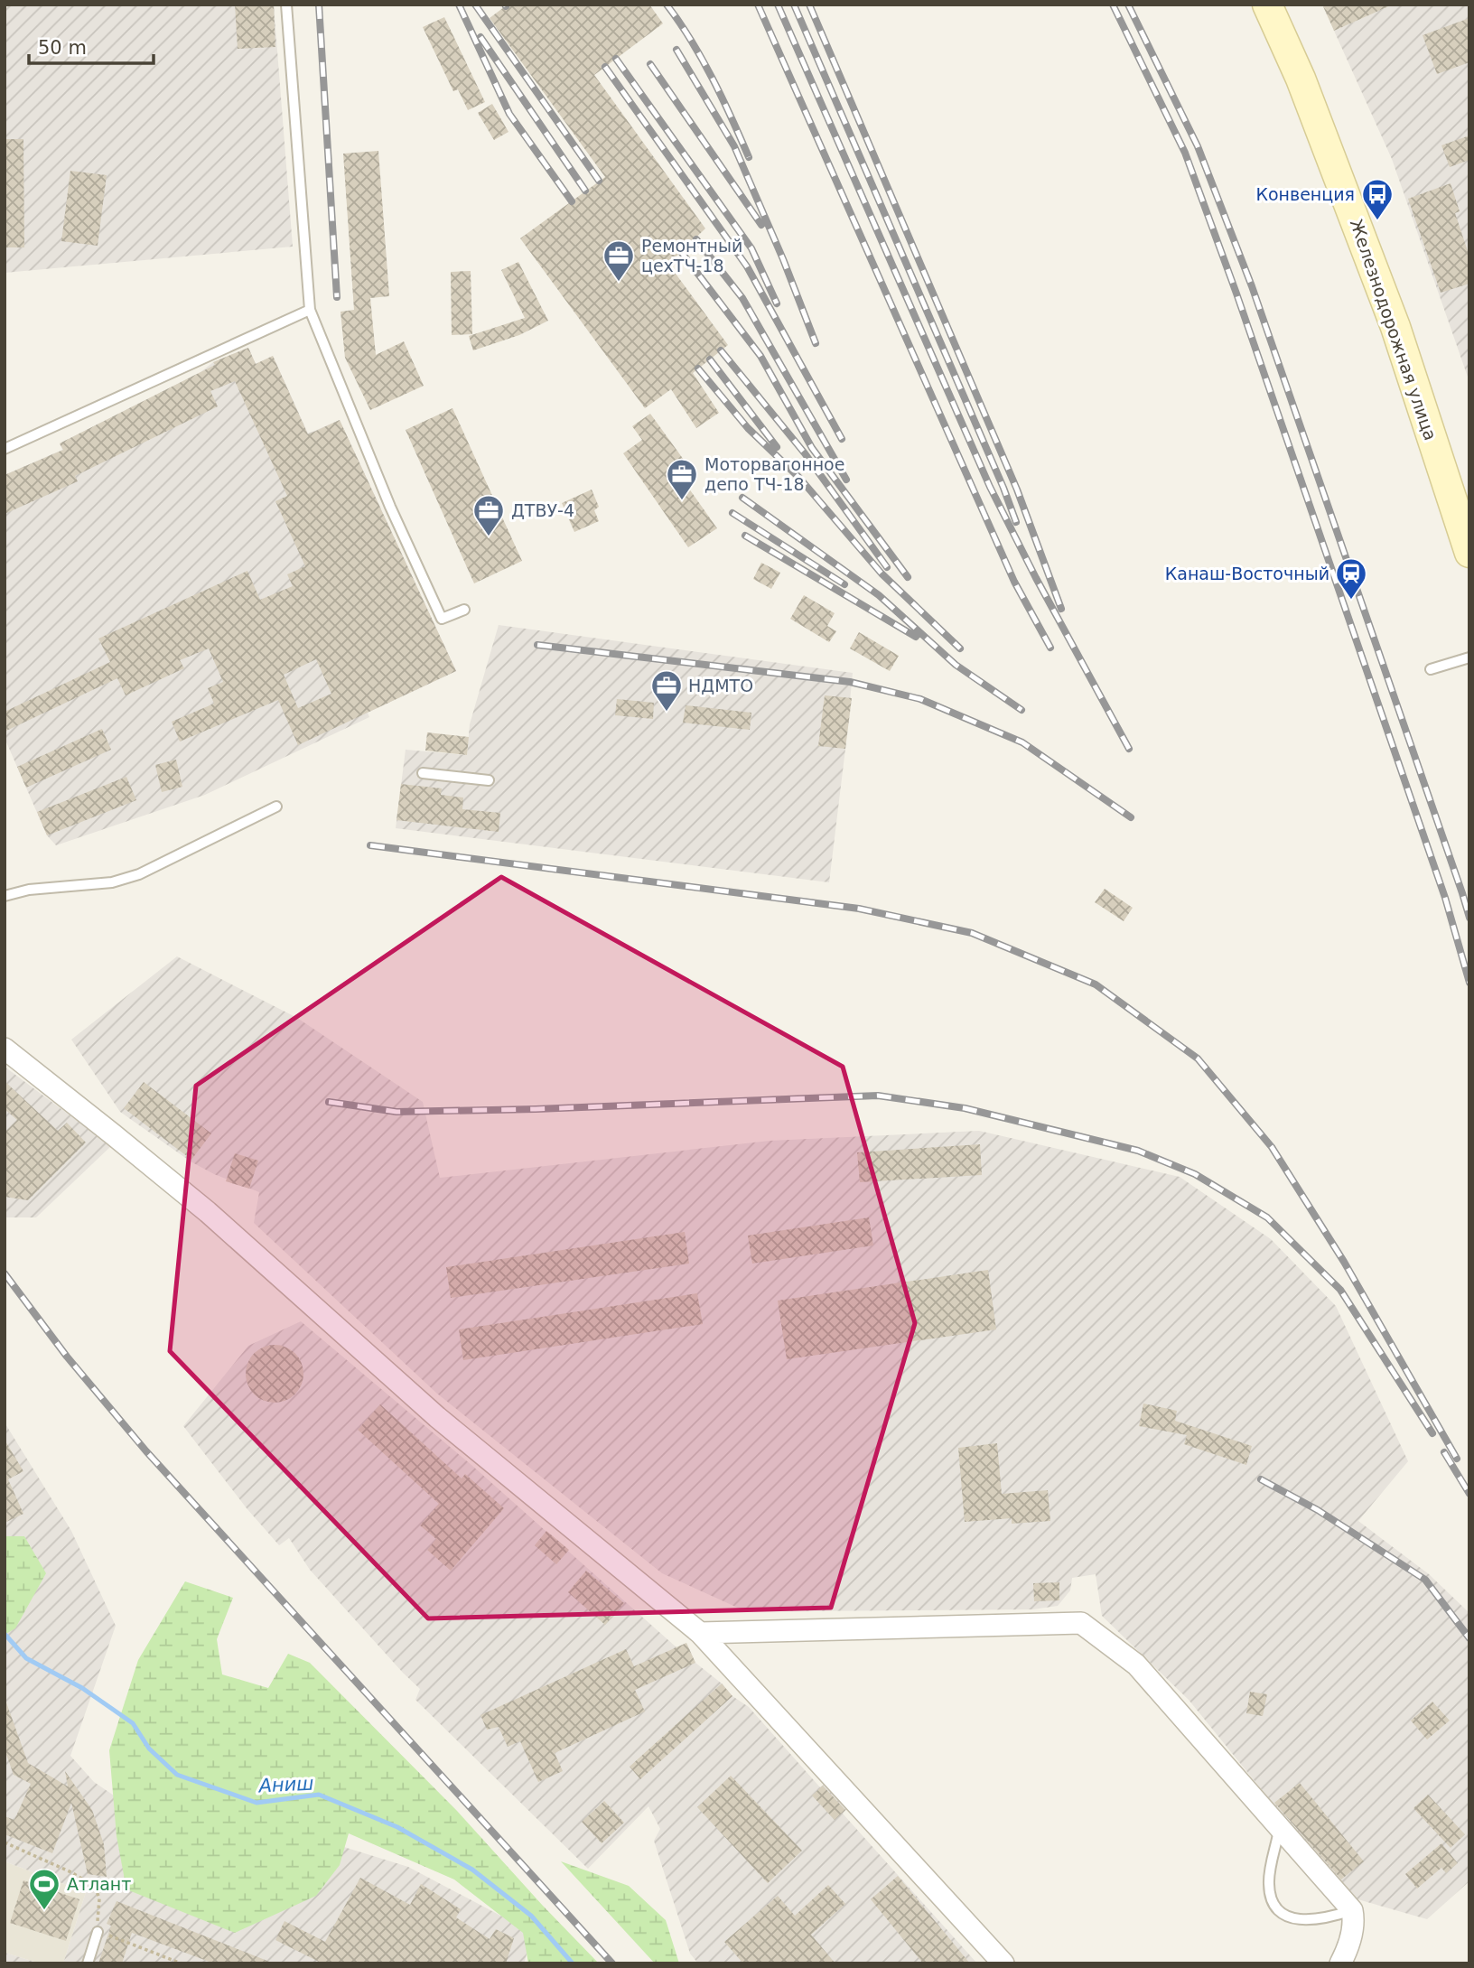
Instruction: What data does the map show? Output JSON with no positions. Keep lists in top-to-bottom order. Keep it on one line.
{"streets":{"street":["Железнодорожная улица"]},"water":["Аниш"],"places":{"bus stop":["Конвенция"],"office":["Ремонтный цехТЧ-18","Моторвагонное депо ТЧ-18","ДТВУ-4","НДМТО"],"station":["Канаш-Восточный"],"sports":["Атлант"]},"scale_bar":"50 m"}
